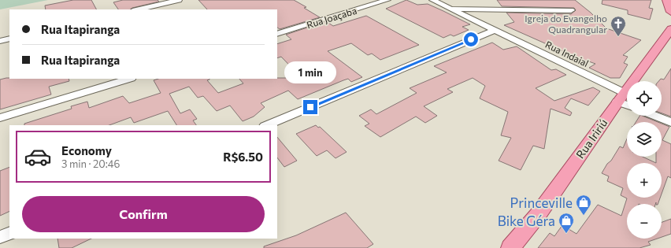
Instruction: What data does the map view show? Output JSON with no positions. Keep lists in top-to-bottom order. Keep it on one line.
{"streets":{"main road":["Rua Iririú"],"street":["Rua Joaçaba","Rua Indaial"]},"crossings":[["Rua Indaial","Rua Iririú"]],"places":{"church":["Igreja do Evangelho Quadrangular"],"shop":["Princeville","Bike Géra"]},"page":{"banner":["Rua Itapiranga","Rua Itapiranga"],"bubble":"1 min","map_buttons":["+","−"],"list":[{"name":"Economy","note":"3 min · 20:46","value":"R$6.50"}],"buttons":"Confirm"}}
